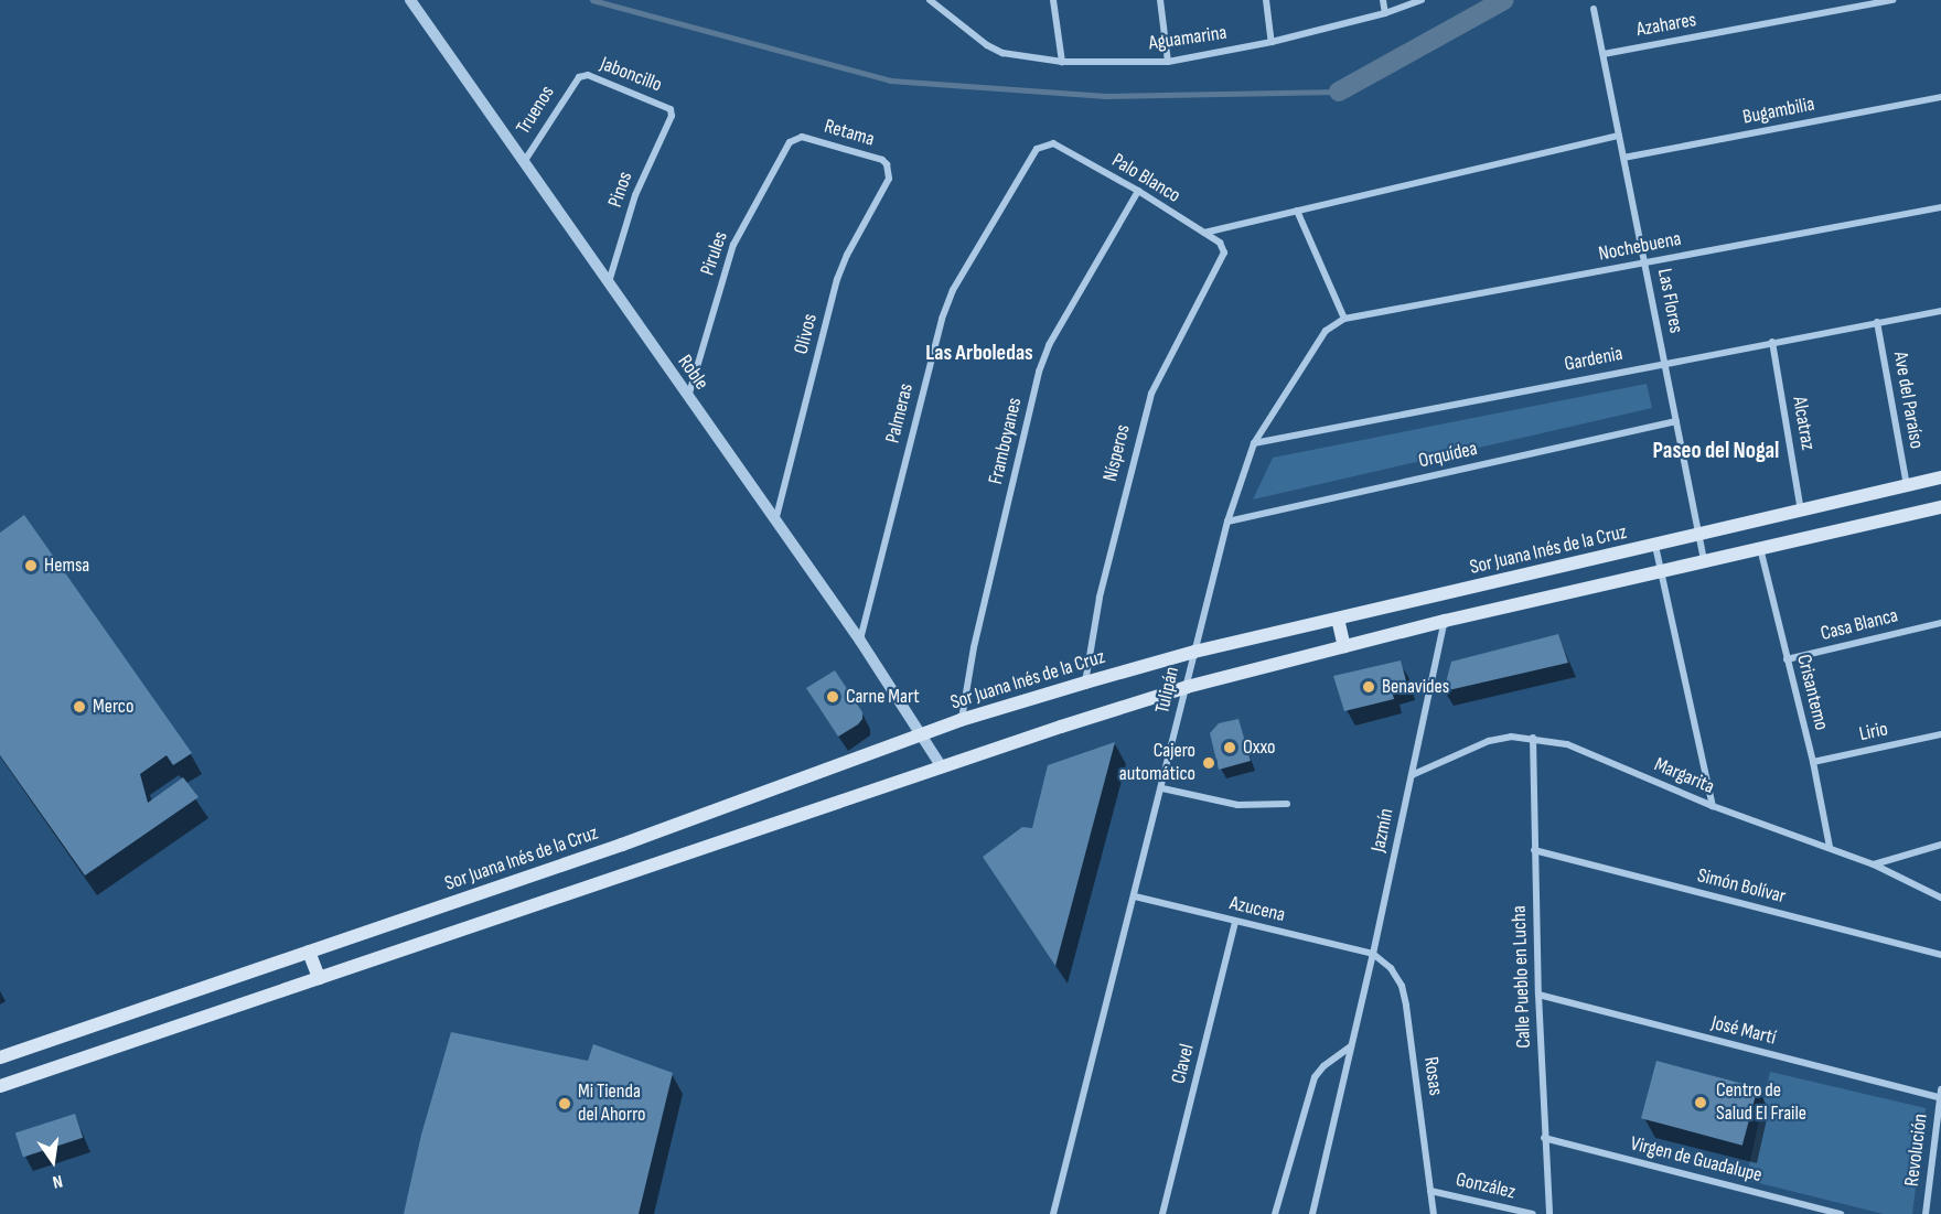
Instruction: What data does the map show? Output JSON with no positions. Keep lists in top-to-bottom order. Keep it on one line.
{"streets":{"main road":["Sor Juana Inés de la Cruz"],"street":["Azahares","Aguamarina","Jaboncillo","Truenos","Bugambilia","Retama","Palo Blanco","Pinos","Nochebuena","Pirules","Las Flores","Olivos","Gardenia","Roble","Ave del Paraíso","Palmeras","Alcatraz","Framboyanes","Nísperos","Orquídea","Casa Blanca","Tulipán","Crisantemo","Lirio","Margarita","Jazmín","Simón Bolívar","Azucena","Calle Pueblo en Lucha","José Martí","Clavel","Rosas","Revolución","Virgen de Guadalupe","González"]},"crossings":[["Azahares","Las Flores"],["Jaboncillo","Truenos"],["Jaboncillo","Pinos"],["Truenos","Roble"],["Bugambilia","Las Flores"],["Retama","Pirules"],["Retama","Olivos"],["Palo Blanco","Palmeras"],["Palo Blanco","Framboyanes"],["Palo Blanco","Nísperos"],["Pinos","Roble"],["Nochebuena","Las Flores"],["Nochebuena","Tulipán"],["Pirules","Roble"],["Las Flores","Gardenia"],["Las Flores","Orquídea"],["Las Flores","Sor Juana Inés de la Cruz"],["Olivos","Roble"],["Gardenia","Ave del Paraíso"],["Gardenia","Alcatraz"],["Gardenia","Tulipán"],["Roble","Palmeras"],["Roble","Sor Juana Inés de la Cruz"],["Ave del Paraíso","Sor Juana Inés de la Cruz"],["Alcatraz","Sor Juana Inés de la Cruz"],["Framboyanes","Sor Juana Inés de la Cruz"],["Nísperos","Sor Juana Inés de la Cruz"],["Orquídea","Tulipán"],["Sor Juana Inés de la Cruz","Tulipán"],["Casa Blanca","Crisantemo"],["Tulipán","Azucena"],["Crisantemo","Lirio"],["Crisantemo","Margarita"],["Margarita","Jazmín"],["Margarita","Calle Pueblo en Lucha"],["Jazmín","Azucena"],["Jazmín","Rosas"],["Simón Bolívar","Calle Pueblo en Lucha"],["Azucena","Clavel"],["Azucena","Rosas"],["Calle Pueblo en Lucha","José Martí"],["Calle Pueblo en Lucha","Virgen de Guadalupe"],["José Martí","Revolución"],["Rosas","González"]],"districts":["Las Arboledas","Paseo del Nogal"],"places":["Hemsa","Benavides","Carne Mart","Merco","Oxxo","Cajero automático","Centro de Salud El Fraile","Mi Tienda del Ahorro"],"north":"bottom"}
